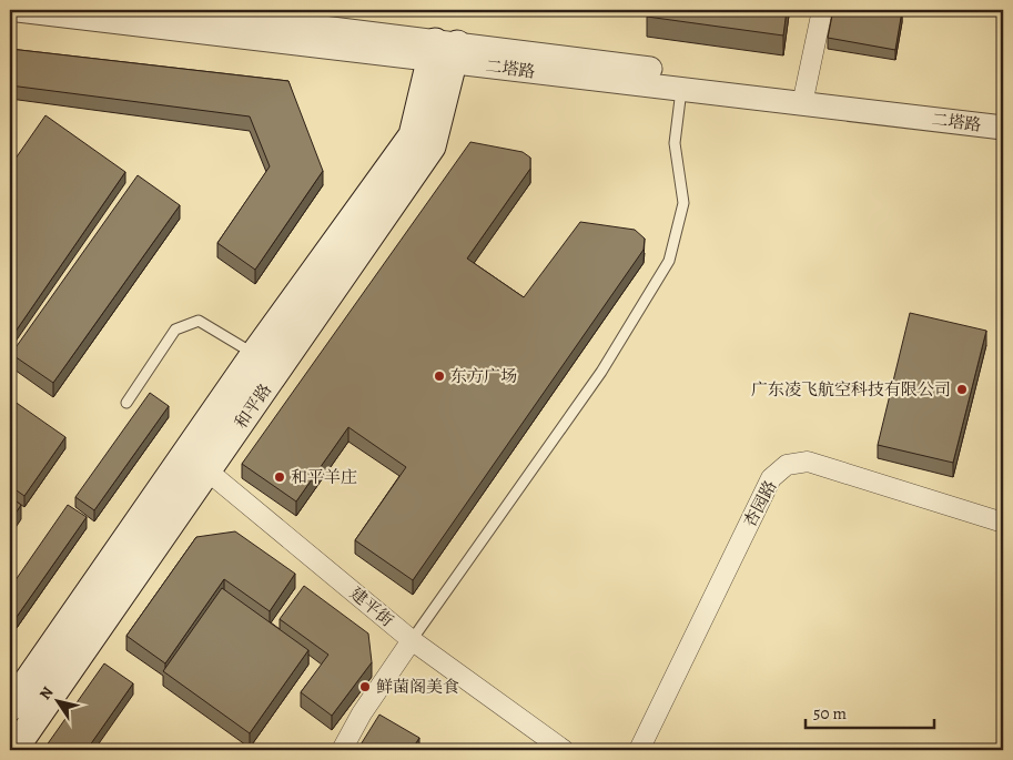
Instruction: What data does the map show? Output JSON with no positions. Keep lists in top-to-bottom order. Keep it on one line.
{"streets":{"main road":["和平路"],"street":["二塔路","杏园路","建平街"]},"crossings":[["二塔路","和平路"],["和平路","建平街"]],"places":["东方广场","广东凌飞航空科技有限公司","和平羊庄","鲜菌阁美食"],"scale_bar":"50 m","north":"top left"}
